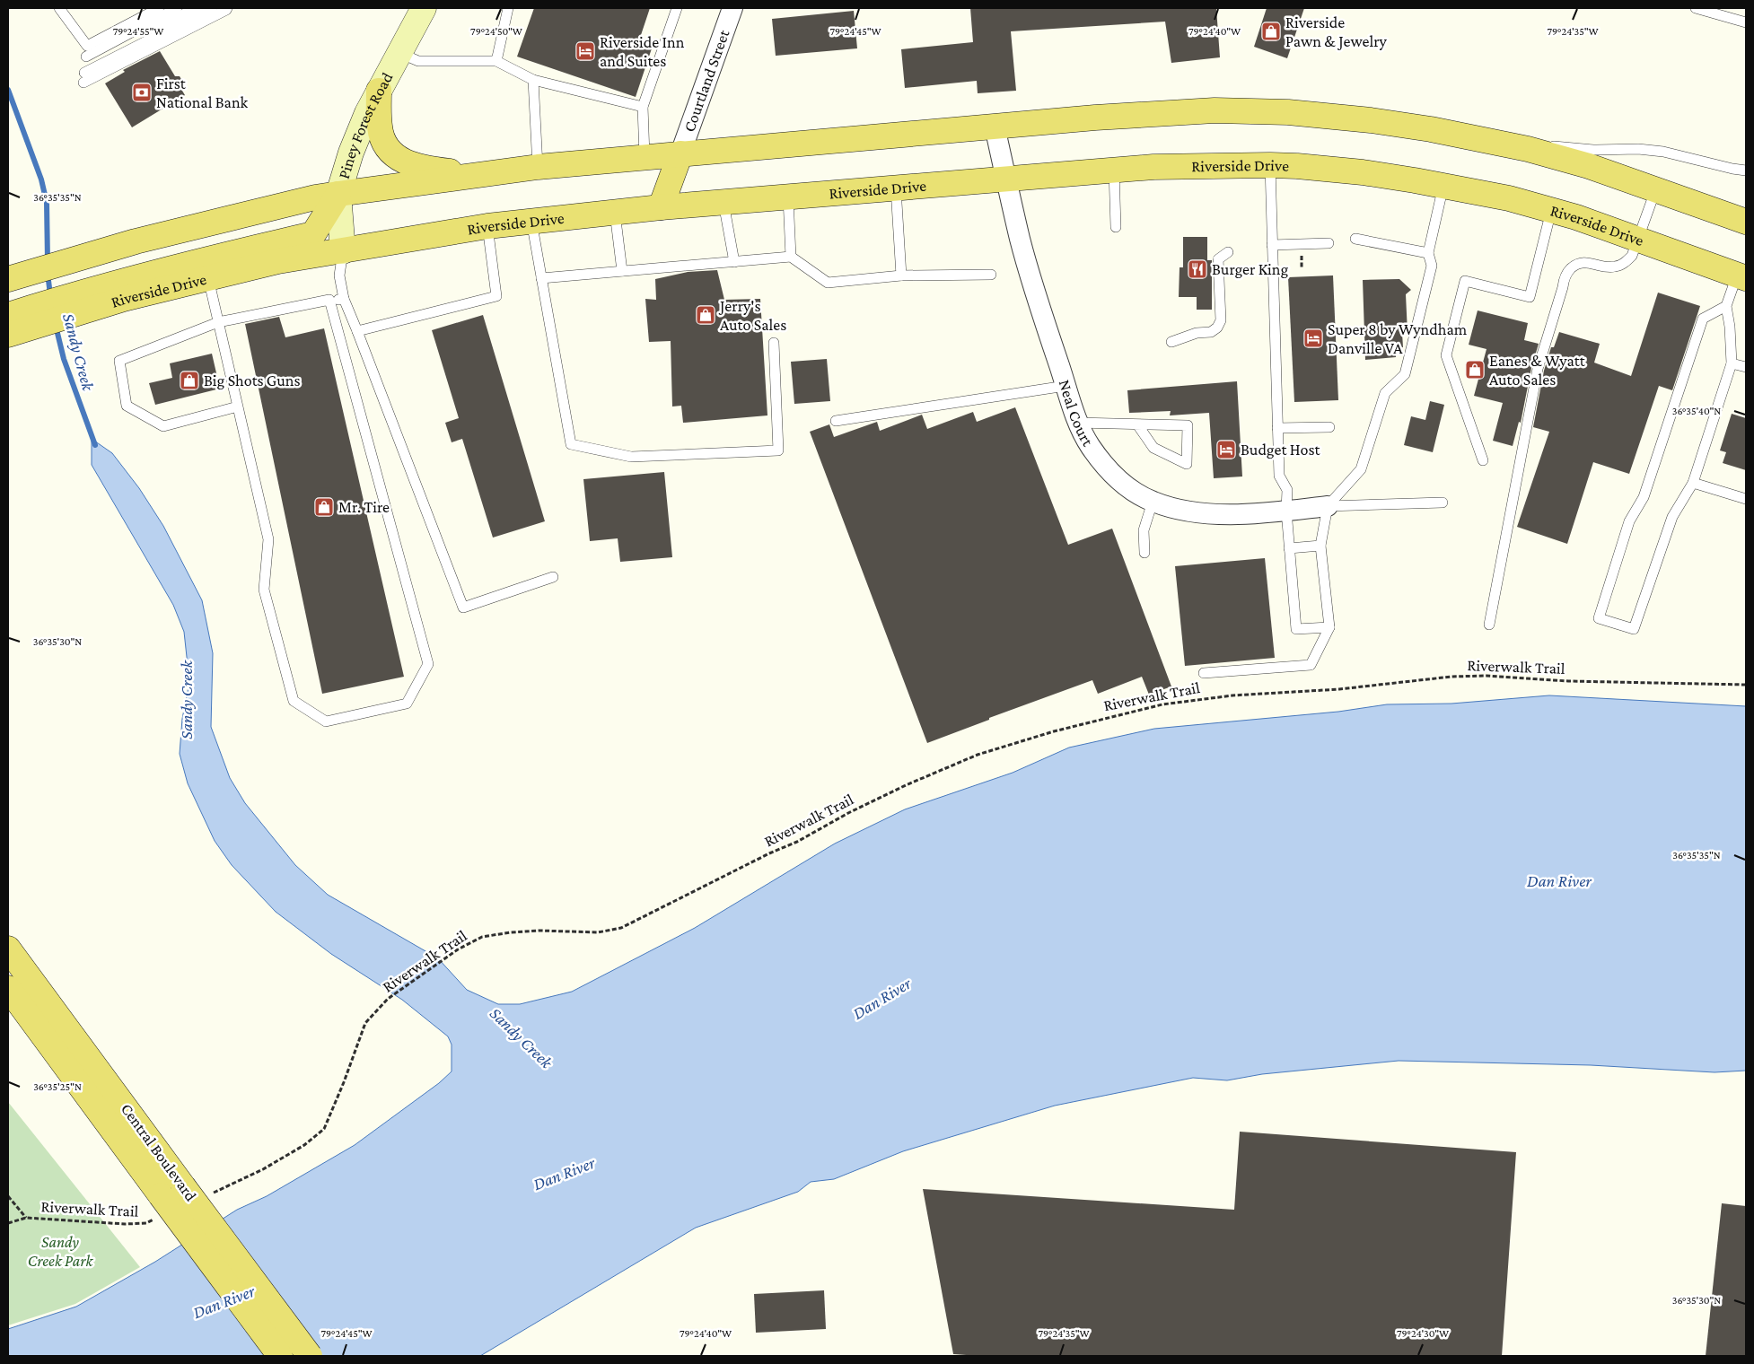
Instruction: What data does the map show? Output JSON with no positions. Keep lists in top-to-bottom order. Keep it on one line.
{"streets":{"main road":["Piney Forest Road","Riverside Drive","Central Boulevard"],"street":["Courtland Street","Neal Court"],"path":["Riverwalk Trail"]},"crossings":[["Piney Forest Road","Riverside Drive"],["Riverside Drive","Neal Court"]],"water":["Sandy Creek","Dan River"],"parks":["Sandy Creek Park"],"places":{"shop":["Riverside Pawn & Jewelry","Jerry's Auto Sales","Eanes & Wyatt Auto Sales","Big Shots Guns","Mr. Tire"],"hotel":["Riverside Inn and Suites","Super 8 by Wyndham Danville VA","Budget Host"],"bank":["First National Bank"],"restaurant":["Burger King"]},"coordinates":["79°24'55\"W","79°24'50\"W","79°24'45\"W","79°24'40\"W","79°24'35\"W","36°35'35\"N","36°35'40\"N","36°35'30\"N","36°35'25\"N","79°24'30\"W"]}
